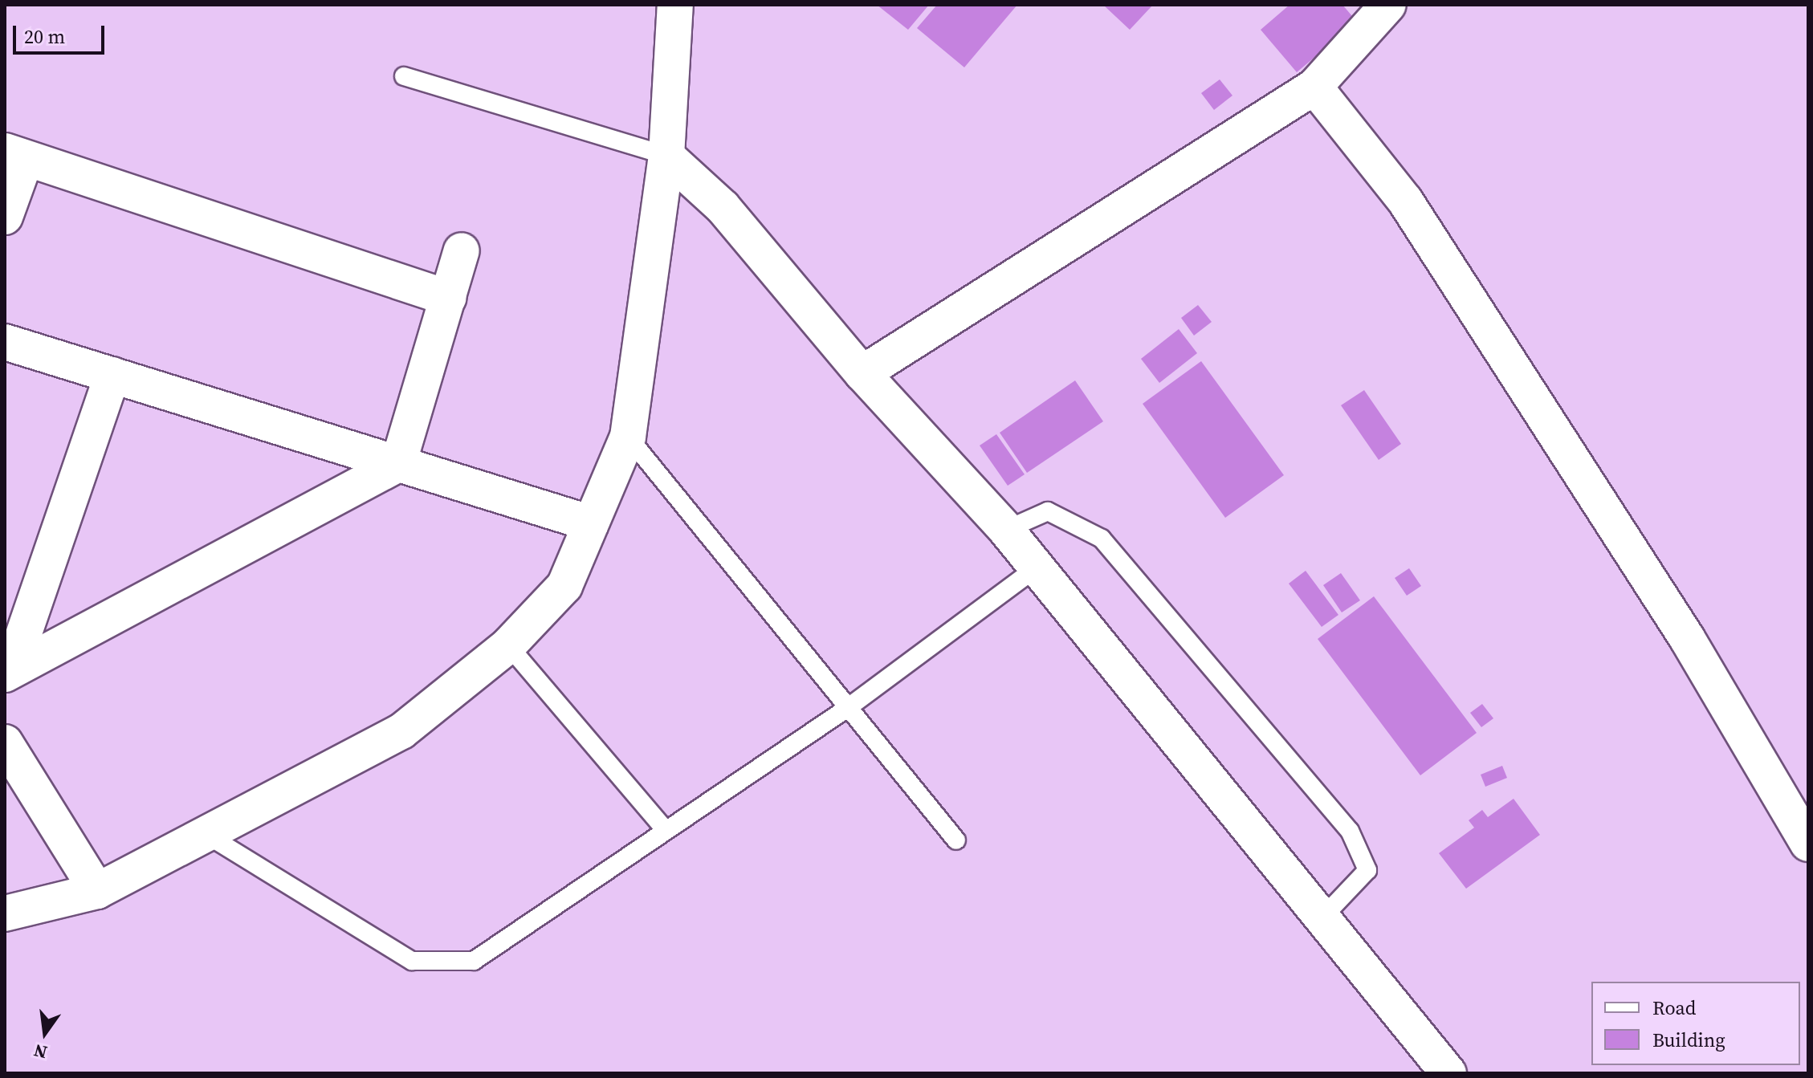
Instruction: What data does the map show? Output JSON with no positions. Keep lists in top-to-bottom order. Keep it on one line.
{"legend":["Road","Building"],"scale_bar":"20 m","north":"bottom"}
